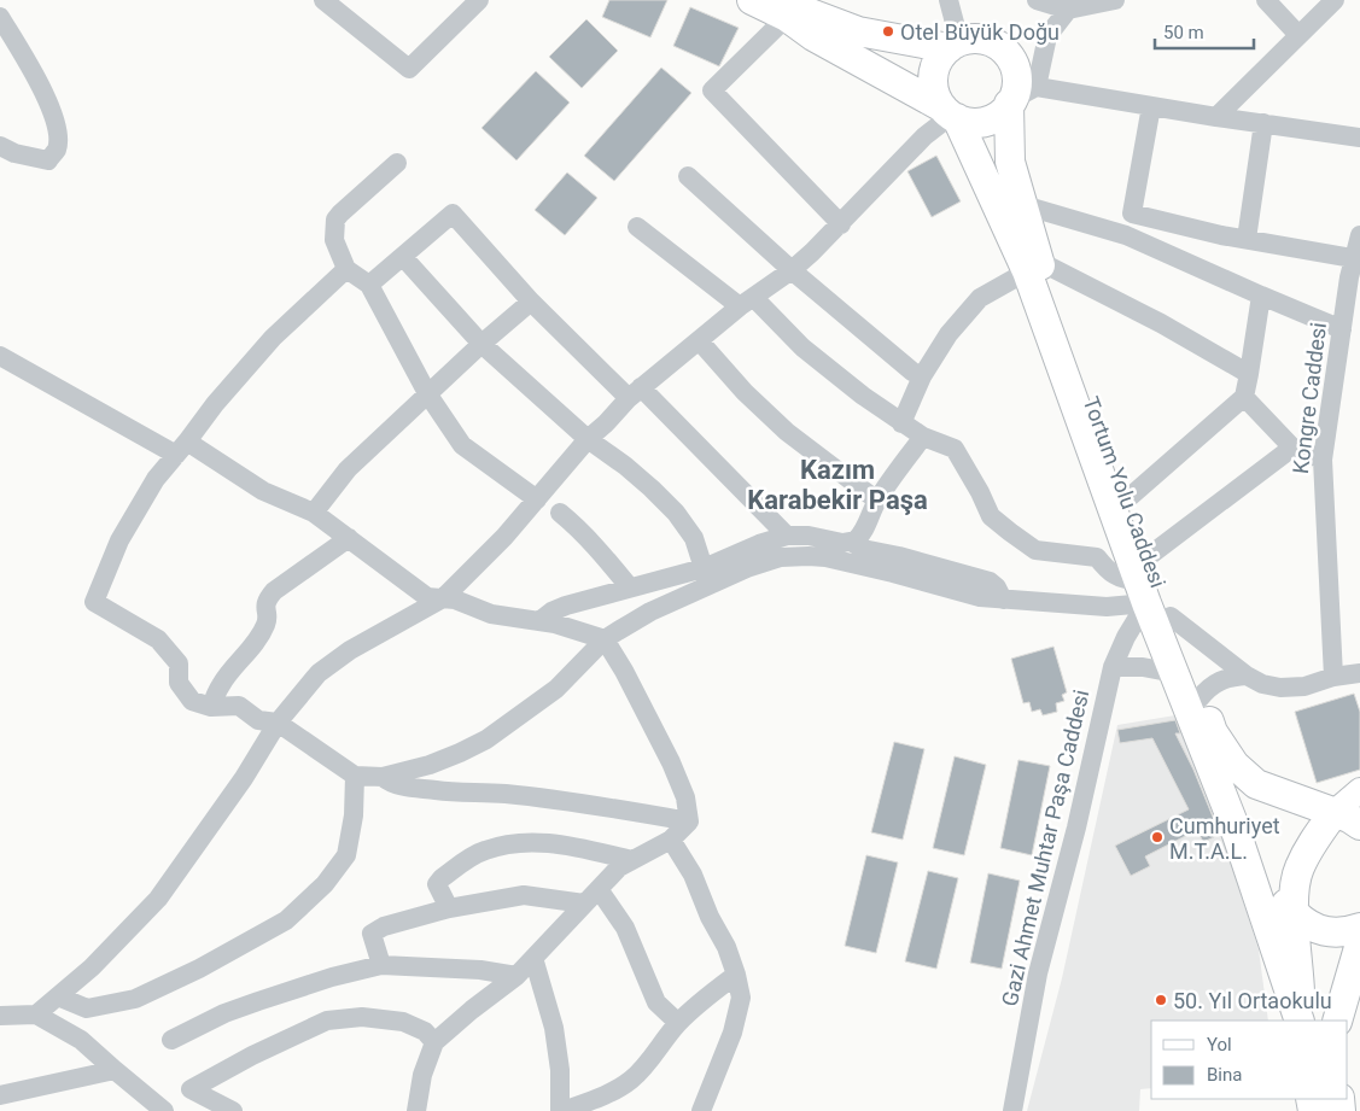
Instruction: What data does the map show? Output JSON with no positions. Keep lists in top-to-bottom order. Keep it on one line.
{"streets":{"highway":["Tortum Yolu Caddesi"],"street":["Kongre Caddesi","Gazi Ahmet Muhtar Paşa Caddesi"]},"crossings":[["Tortum Yolu Caddesi","Gazi Ahmet Muhtar Paşa Caddesi"]],"districts":["Kazım Karabekir Paşa"],"places":["Otel Büyük Doğu","Cumhuriyet M.T.A.L.","50. Yıl Ortaokulu"],"legend":["Yol","Bina"],"scale_bar":"50 m"}
